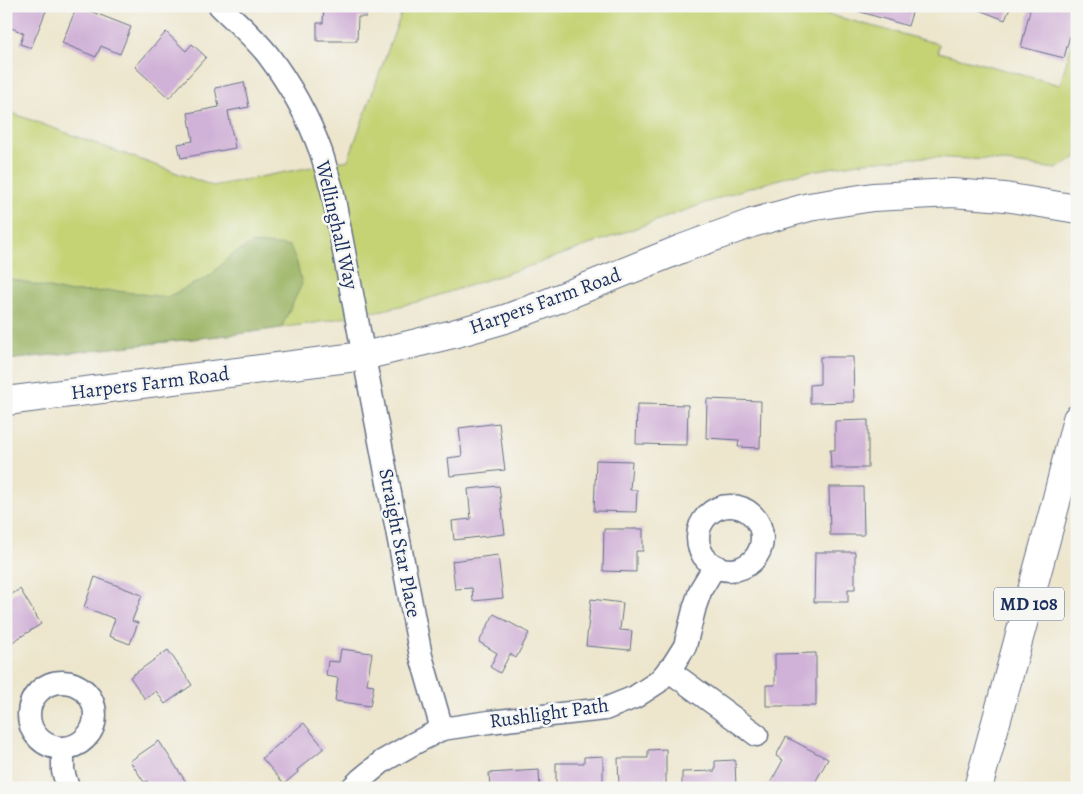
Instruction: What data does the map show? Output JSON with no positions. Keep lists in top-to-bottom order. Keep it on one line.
{"streets":{"main road":["Harpers Farm Road","MD 108"],"street":["Wellinghall Way","Straight Star Place","Rushlight Path"]},"crossings":[["Wellinghall Way","Harpers Farm Road"],["Wellinghall Way","Straight Star Place"],["Harpers Farm Road","Straight Star Place"],["Straight Star Place","Rushlight Path"]]}
